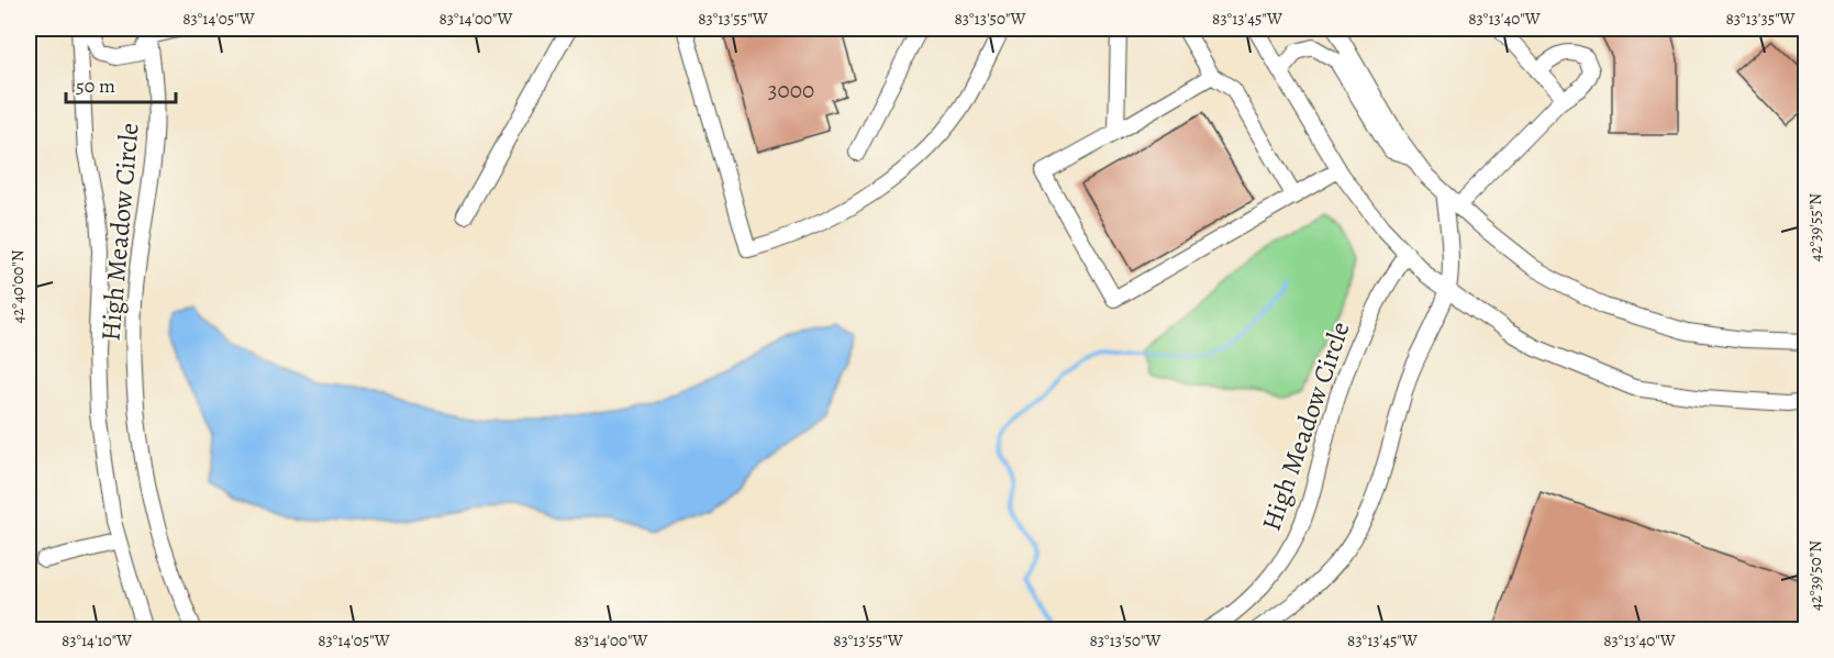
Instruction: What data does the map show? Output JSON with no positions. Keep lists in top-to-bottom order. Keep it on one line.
{"streets":{"street":["High Meadow Circle"]},"house_numbers":["3000"],"scale_bar":"50 m","coordinates":["83°14'05\"W","83°14'00\"W","83°13'55\"W","83°13'50\"W","83°13'45\"W","83°13'40\"W","83°13'35\"W","42°39'55\"N","42°40'00\"N","42°39'50\"N","83°14'10\"W"]}
